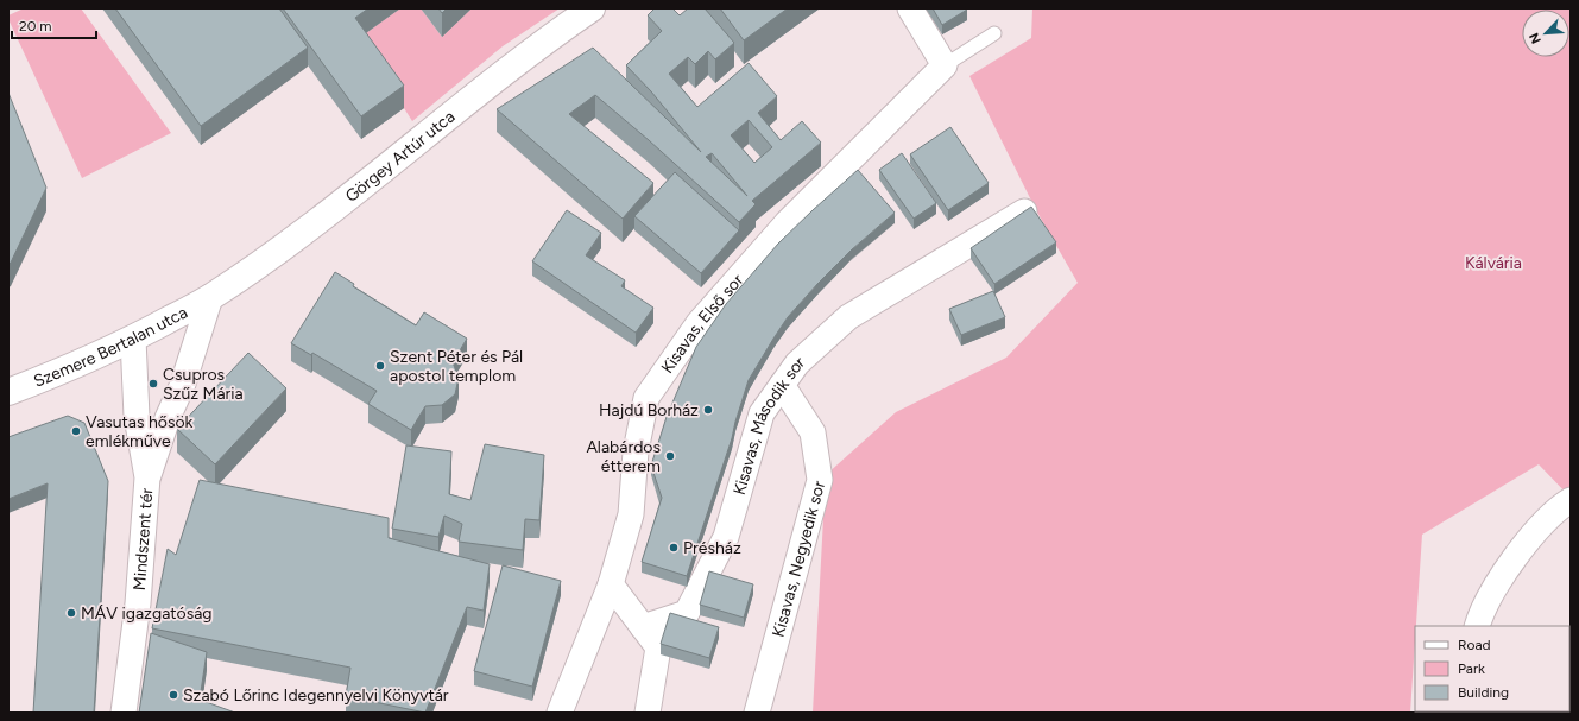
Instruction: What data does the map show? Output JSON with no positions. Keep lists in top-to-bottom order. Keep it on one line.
{"streets":{"street":["Görgey Artúr utca","Kisavas, Első sor","Szemere Bertalan utca","Kisavas, Második sor","Mindszent tér","Kisavas, Negyedik sor"]},"crossings":[["Görgey Artúr utca","Szemere Bertalan utca"],["Görgey Artúr utca","Mindszent tér"],["Szemere Bertalan utca","Mindszent tér"],["Kisavas, Második sor","Kisavas, Negyedik sor"]],"parks":["Kálvária"],"places":["Szent Péter és Pál apostol templom","Csupros Szűz Mária","Hajdú Borház","Vasutas hősök emlékműve","Alabárdos étterem","Présház","MÁV igazgatóság","Szabó Lőrinc Idegennyelvi Könyvtár"],"legend":["Road","Park","Building"],"scale_bar":"20 m","north":"bottom left"}
